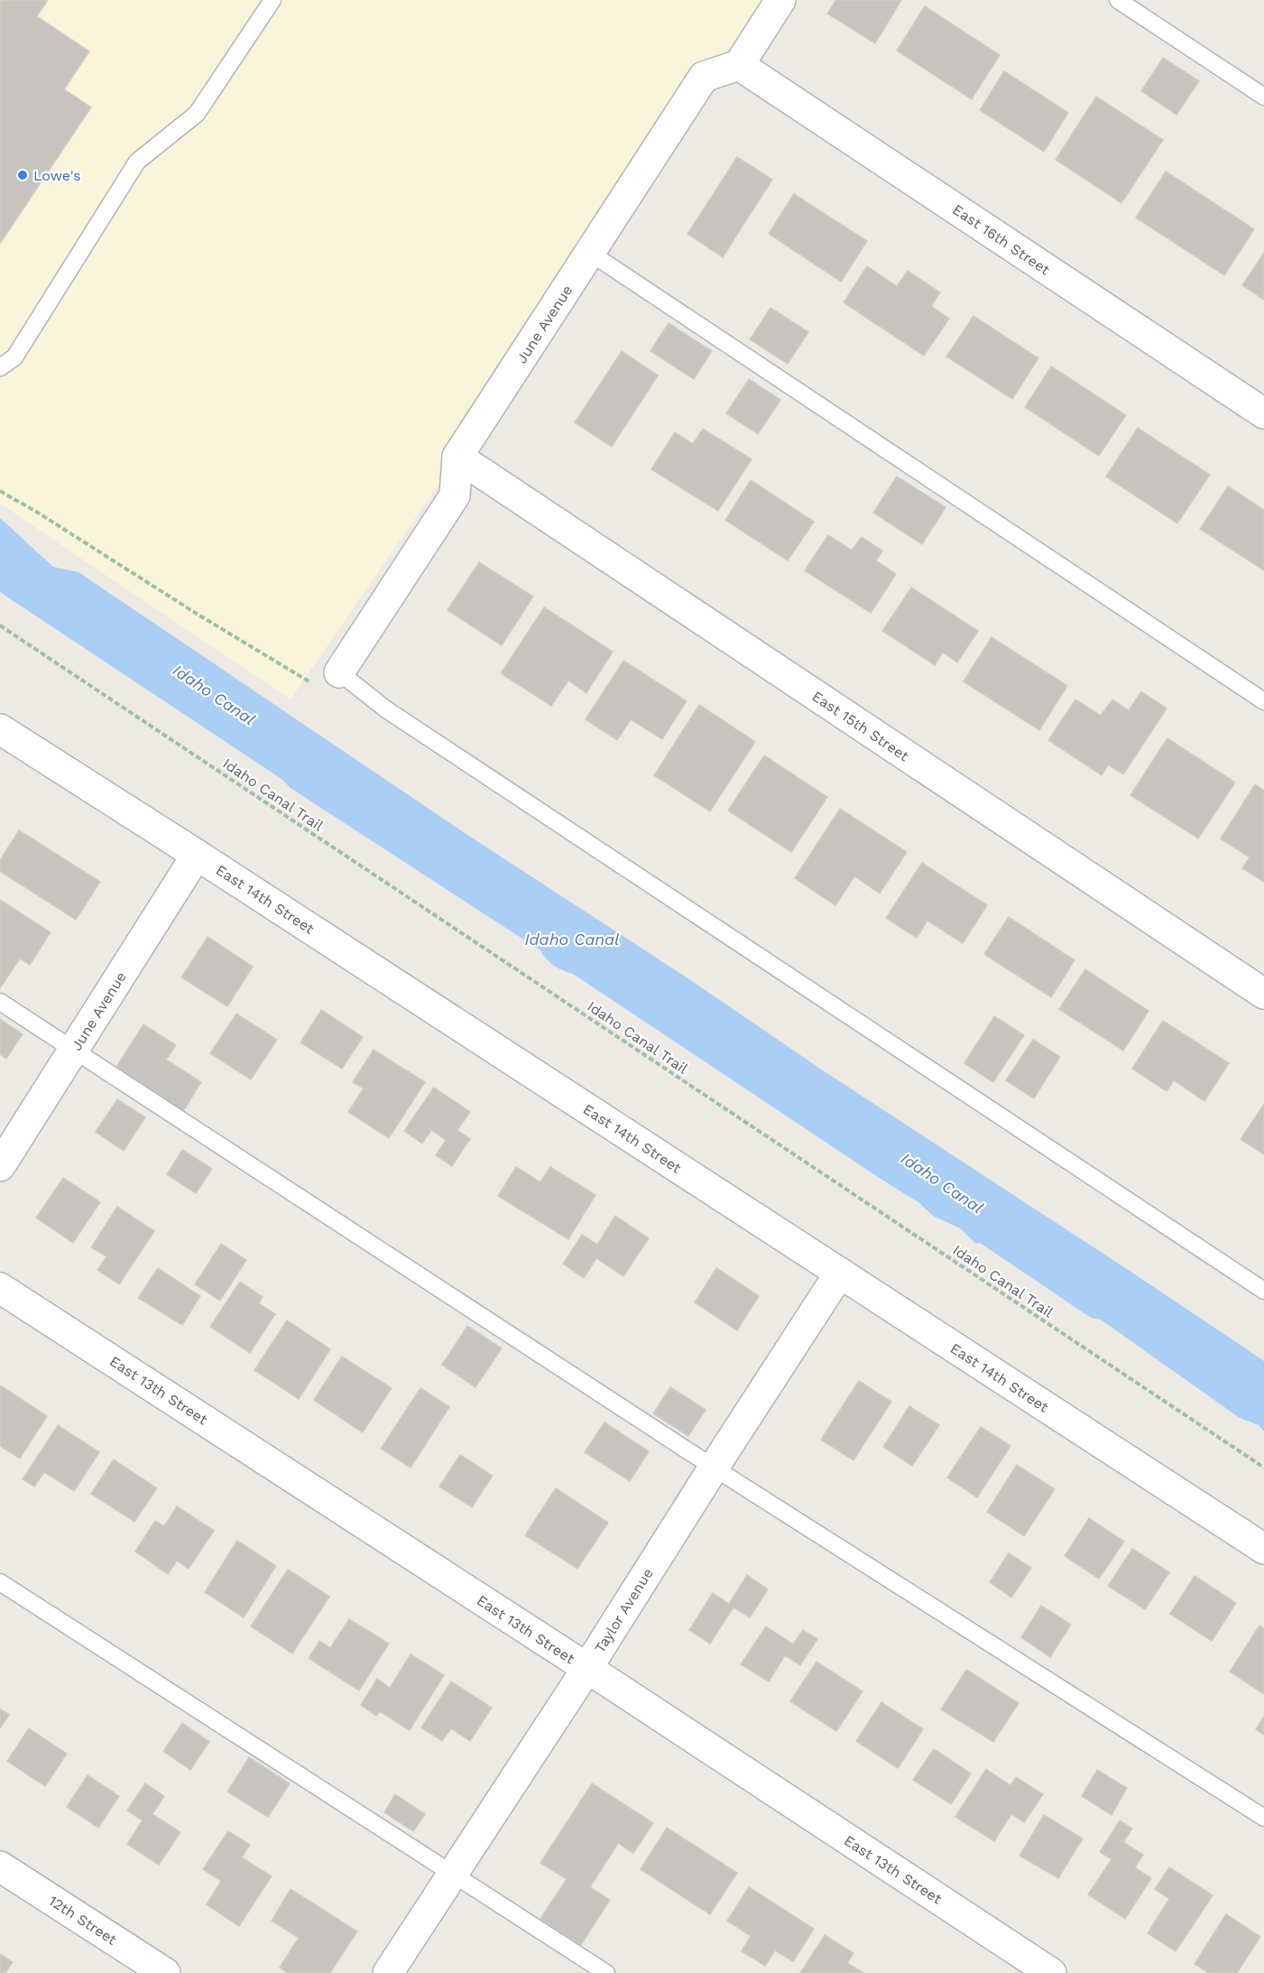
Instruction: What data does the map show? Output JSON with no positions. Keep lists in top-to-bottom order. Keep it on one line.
{"streets":{"street":["East 16th Street","June Avenue","East 15th Street","East 14th Street","East 13th Street","Taylor Avenue","12th Street"],"path":["Idaho Canal Trail"]},"crossings":[["East 16th Street","June Avenue"],["June Avenue","East 15th Street"],["June Avenue","East 14th Street"],["East 14th Street","Taylor Avenue"],["East 13th Street","Taylor Avenue"]],"water":["Idaho Canal"],"places":["Lowe's"]}
